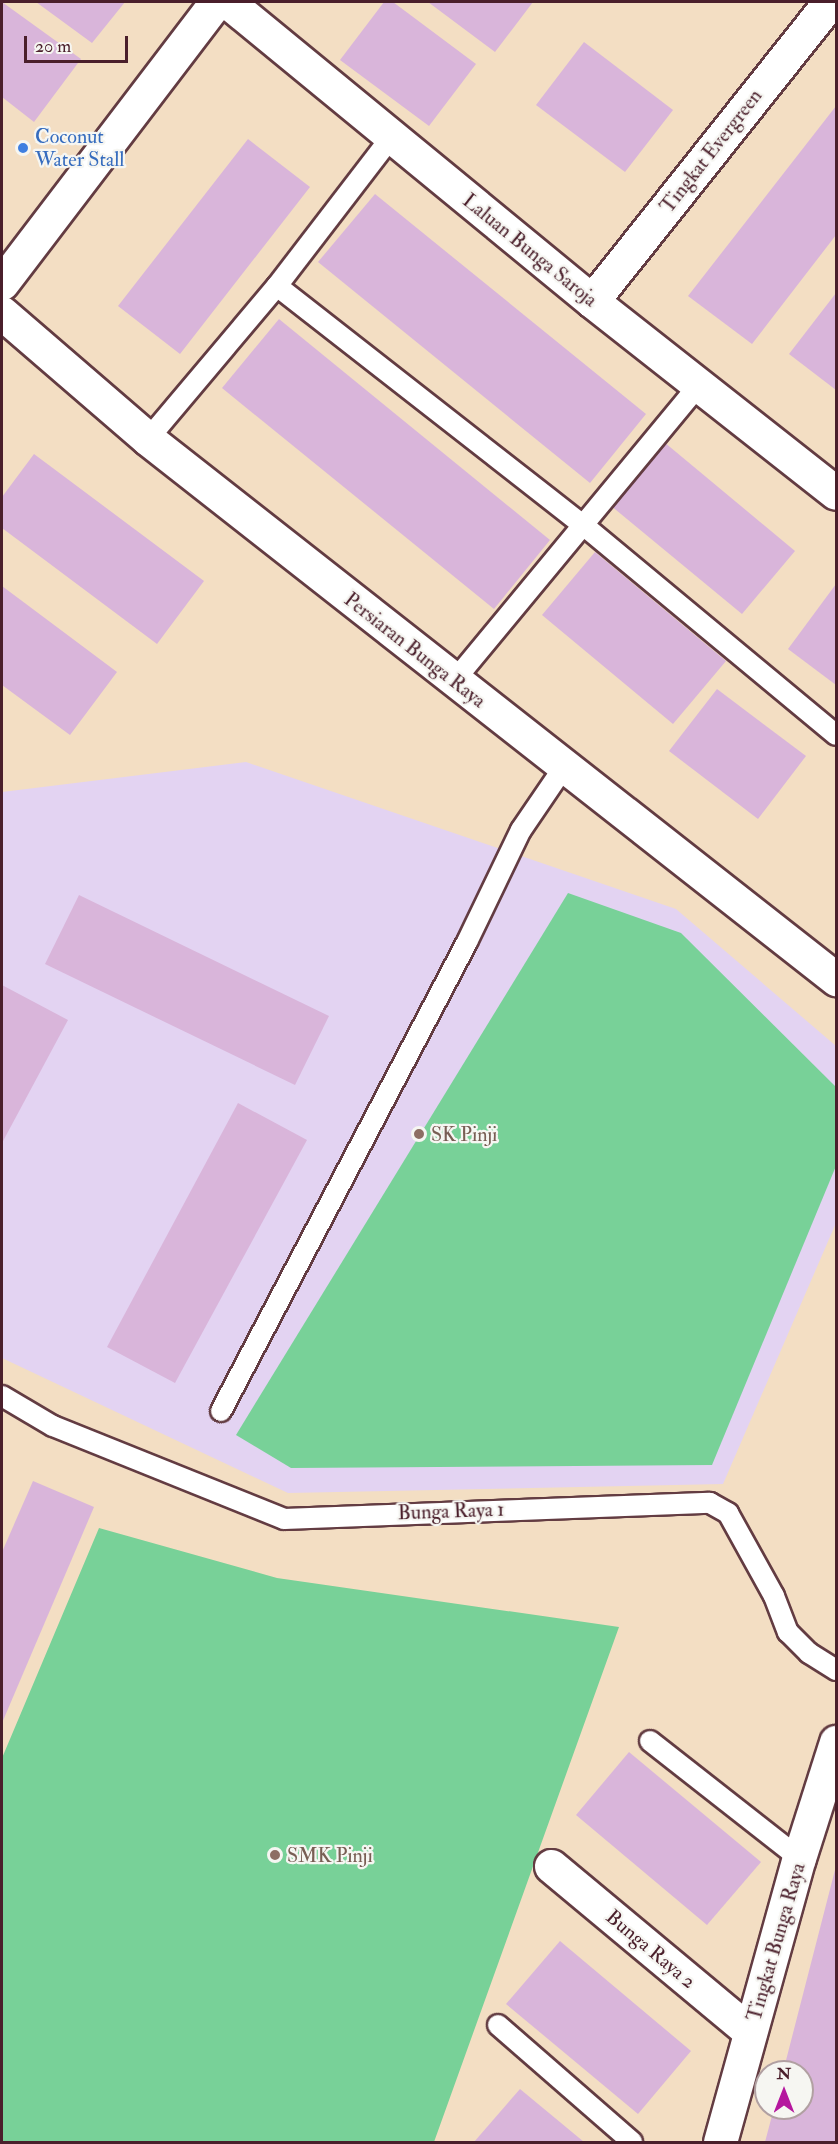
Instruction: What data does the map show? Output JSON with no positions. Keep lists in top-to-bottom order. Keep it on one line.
{"streets":{"street":["Tingkat Evergreen","Laluan Bunga Saroja","Persiaran Bunga Raya","Tingkat Bunga Raya","Bunga Raya 2"],"lane":["Bunga Raya 1"]},"crossings":[["Tingkat Evergreen","Laluan Bunga Saroja"],["Tingkat Bunga Raya","Bunga Raya 2"]],"places":["Coconut Water Stall","SK Pinji","SMK Pinji"],"scale_bar":"20 m","north":"top"}
